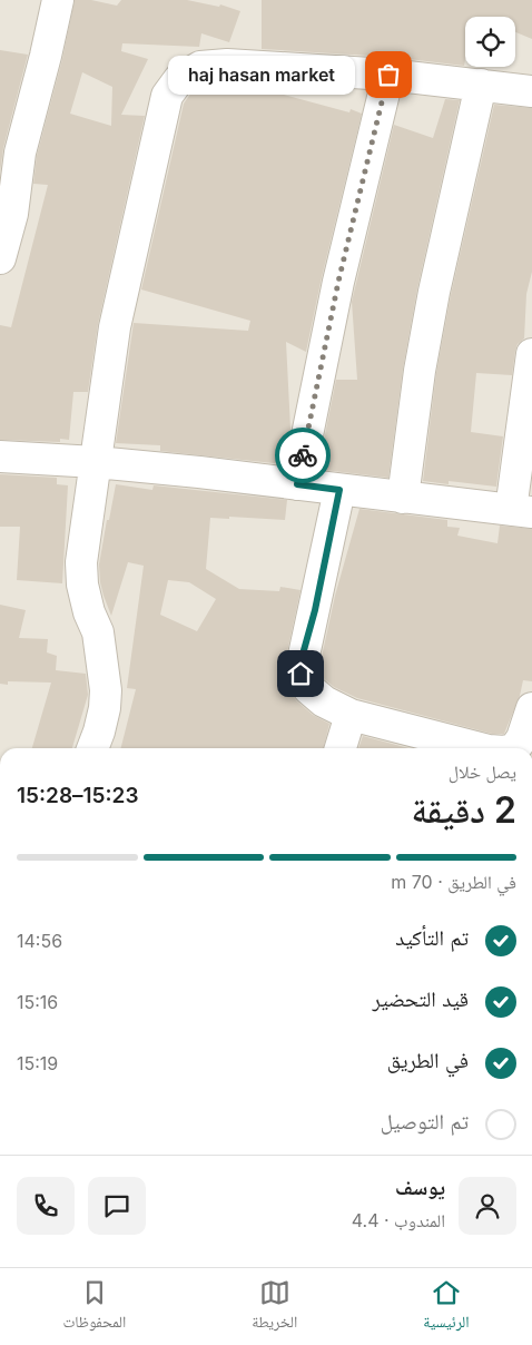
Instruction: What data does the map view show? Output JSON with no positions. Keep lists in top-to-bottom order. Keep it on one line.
{"places":["haj hasan market"],"page":{"bubble":"haj hasan market","heading":["2 دقيقة","يصل خلال","15:23–15:28"],"panel":["يوسف","المندوب · 4.4"],"bar":"في الطريق · 70 m","list":[["تم التأكيد","14:56"],["قيد التحضير","15:16"],["في الطريق","15:19"],"تم التوصيل"],"tabs":["الرئيسية","الخريطة","المحفوظات"]}}
